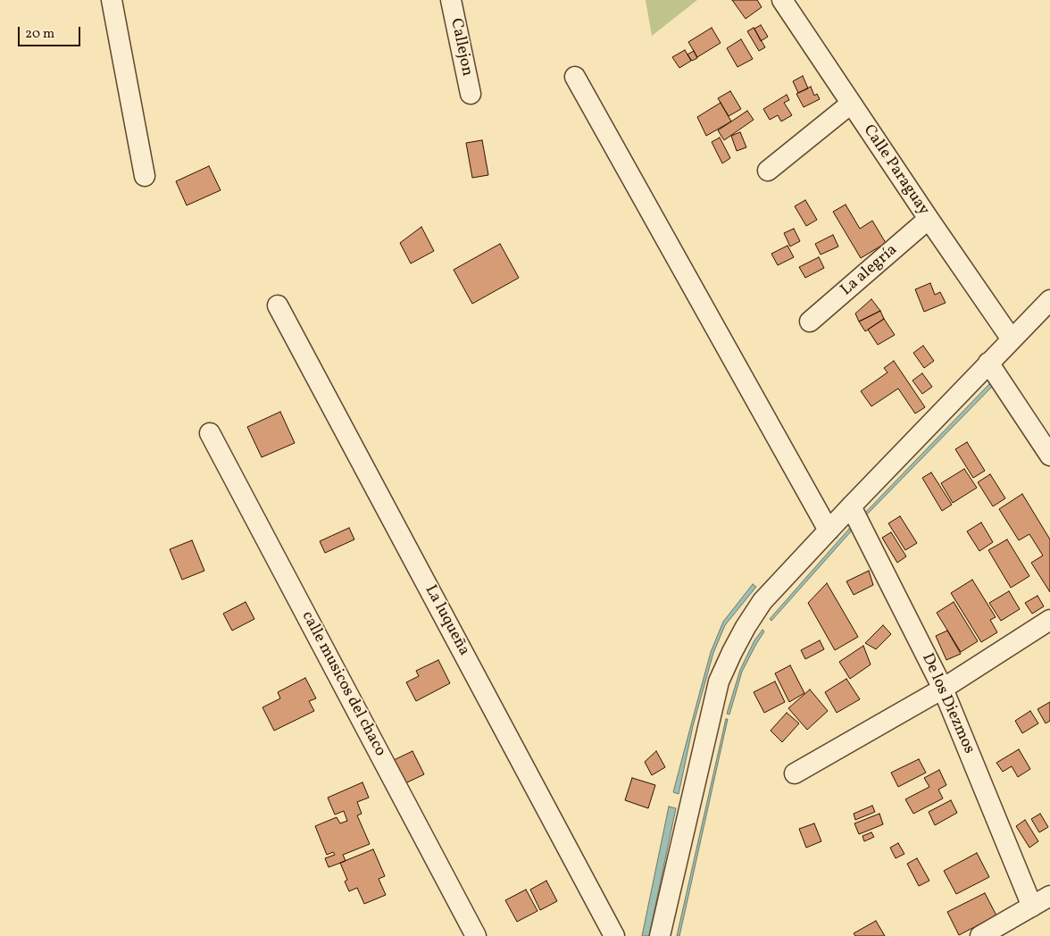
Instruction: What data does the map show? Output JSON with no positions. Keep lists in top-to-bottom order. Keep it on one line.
{"streets":{"street":["Callejon","Calle Paraguay","La alegría","La luqueña","calle musicos del chaco","De los Diezmos"]},"crossings":[["Calle Paraguay","La alegría"]],"scale_bar":"20 m"}
